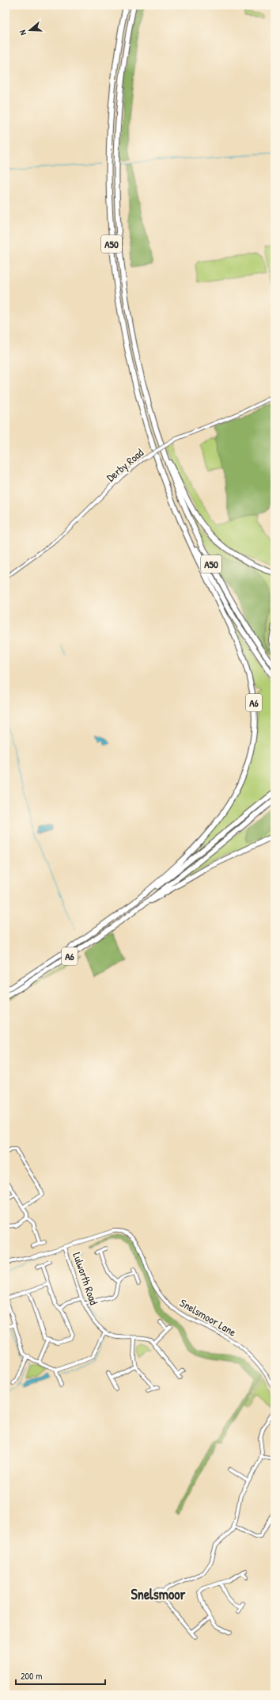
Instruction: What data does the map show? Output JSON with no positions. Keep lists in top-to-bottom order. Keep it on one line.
{"streets":{"highway":["A50","A6"],"street":["Derby Road","Lulworth Road","Snelsmoor Lane"]},"crossings":[["A50","A6"],["Lulworth Road","Snelsmoor Lane"]],"districts":["Snelsmoor"],"scale_bar":"200 m","north":"left"}
